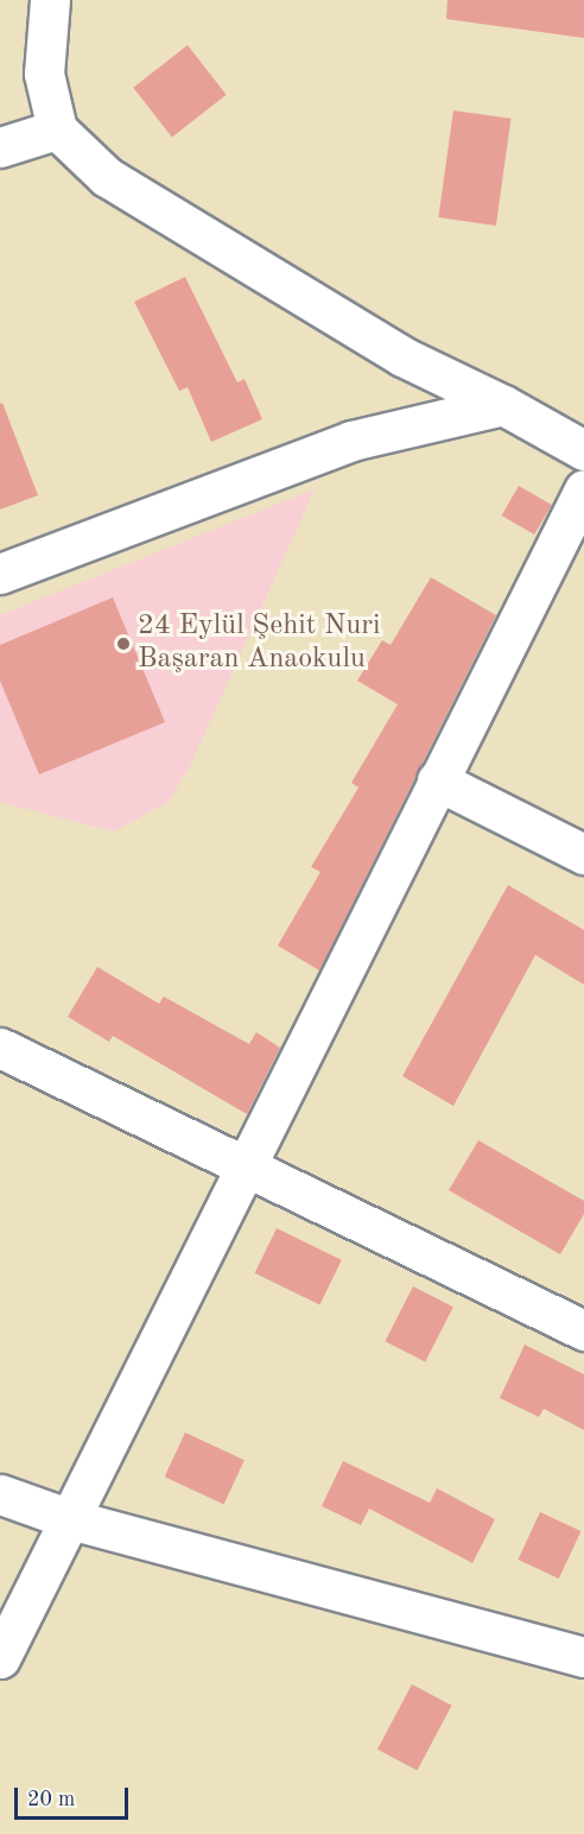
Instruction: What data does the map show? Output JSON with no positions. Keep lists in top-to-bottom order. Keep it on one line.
{"places":["24 Eylül Şehit Nuri Başaran Anaokulu"],"scale_bar":"20 m"}
